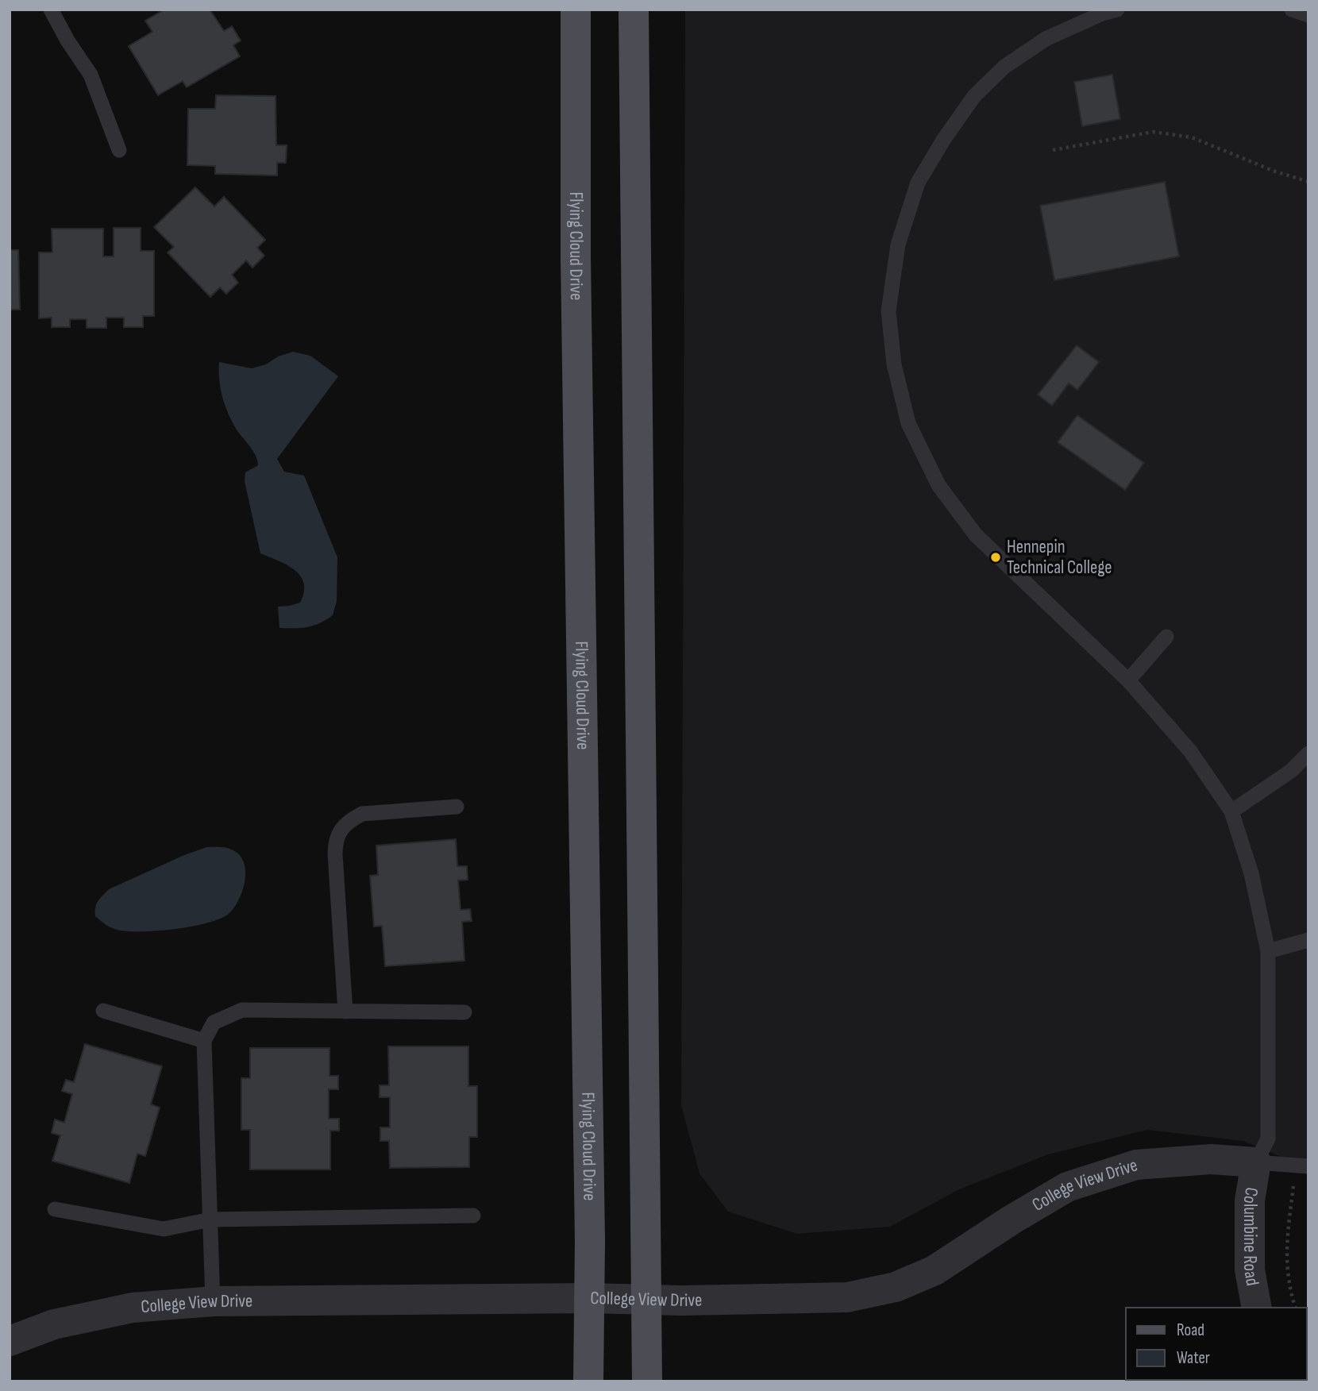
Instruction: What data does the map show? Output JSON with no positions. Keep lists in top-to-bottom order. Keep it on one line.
{"streets":{"main road":["Flying Cloud Drive"],"street":["College View Drive","Columbine Road"]},"crossings":[["Flying Cloud Drive","College View Drive"],["College View Drive","Columbine Road"]],"places":["Hennepin Technical College"],"legend":["Road","Water"]}
